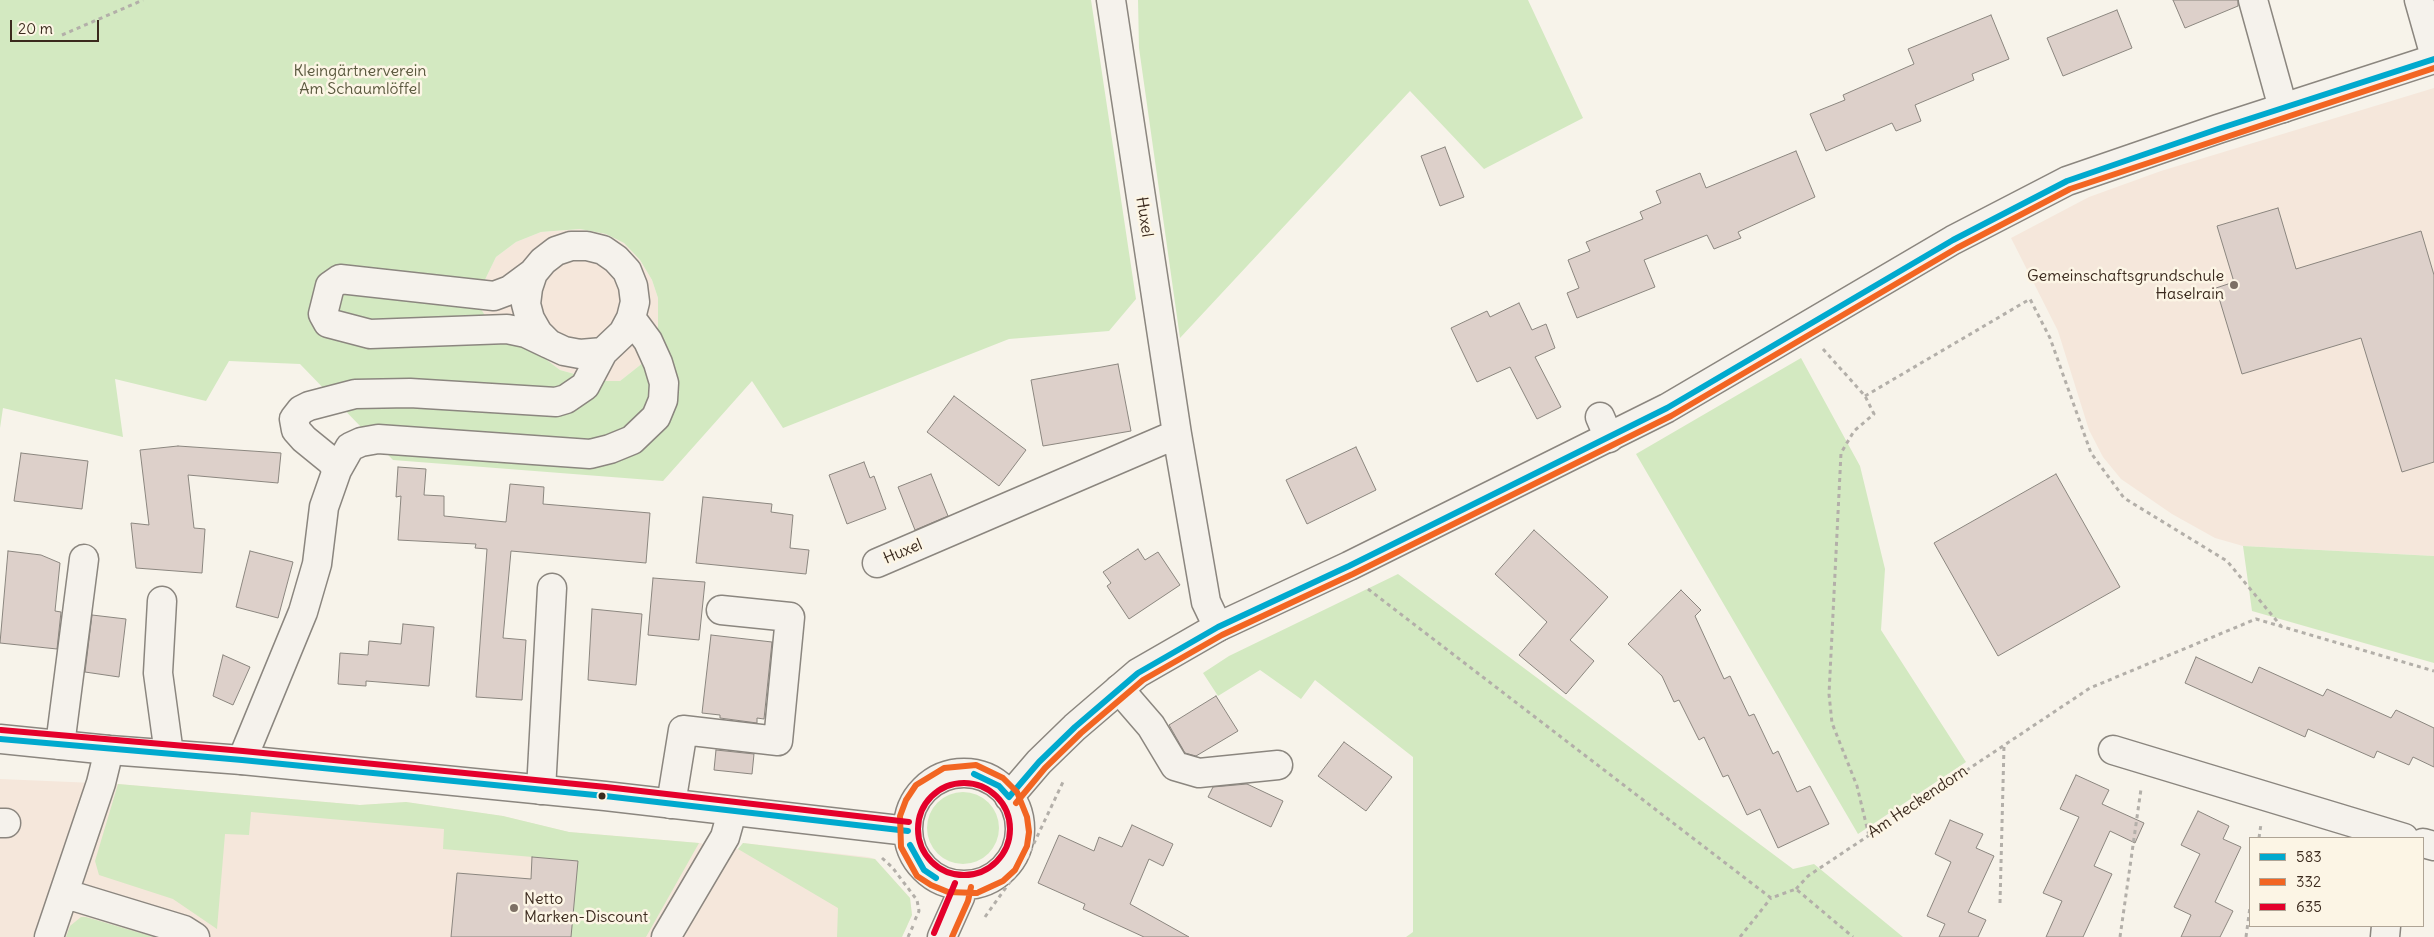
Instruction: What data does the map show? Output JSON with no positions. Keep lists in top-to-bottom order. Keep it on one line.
{"streets":{"main road":["Huxel"],"path":["Am Heckendorn"]},"parks":["Kleingärtnerverein Am Schaumlöffel"],"places":["Gemeinschaftsgrundschule Haselrain","Netto Marken-Discount"],"lines":["transit line 583","transit line 332","transit line 635"],"legend":["583","332","635"],"scale_bar":"20 m"}
